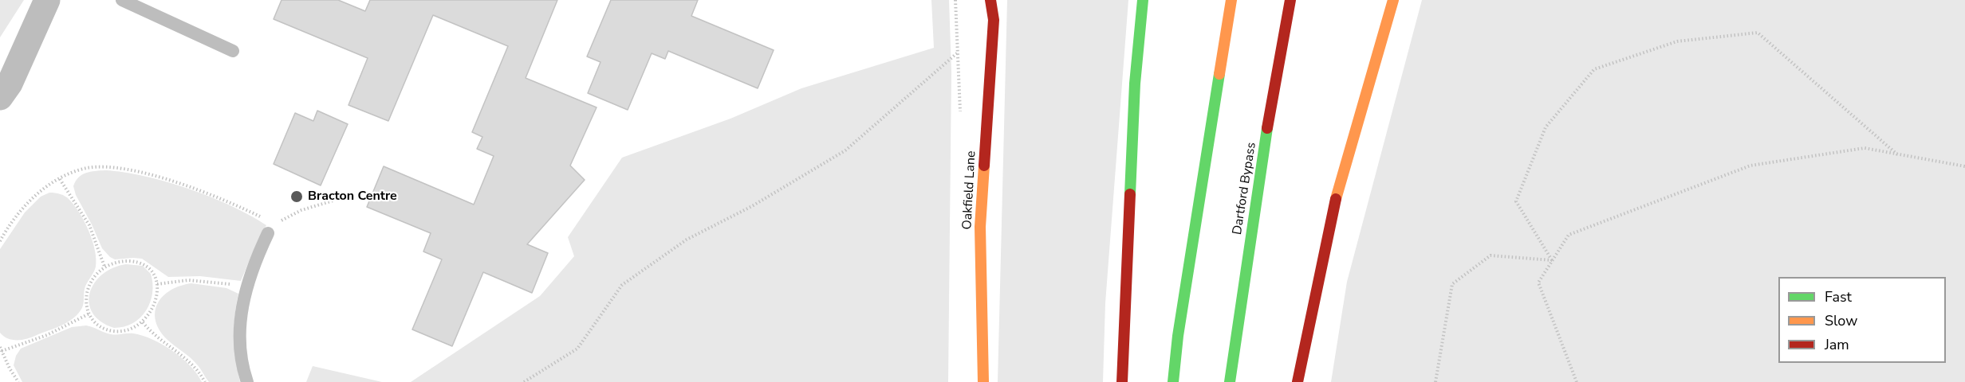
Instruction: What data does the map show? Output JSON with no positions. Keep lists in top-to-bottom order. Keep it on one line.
{"streets":{"main road":["Dartford Bypass","Oakfield Lane"]},"places":["Bracton Centre"],"legend":["Fast","Slow","Jam"]}
